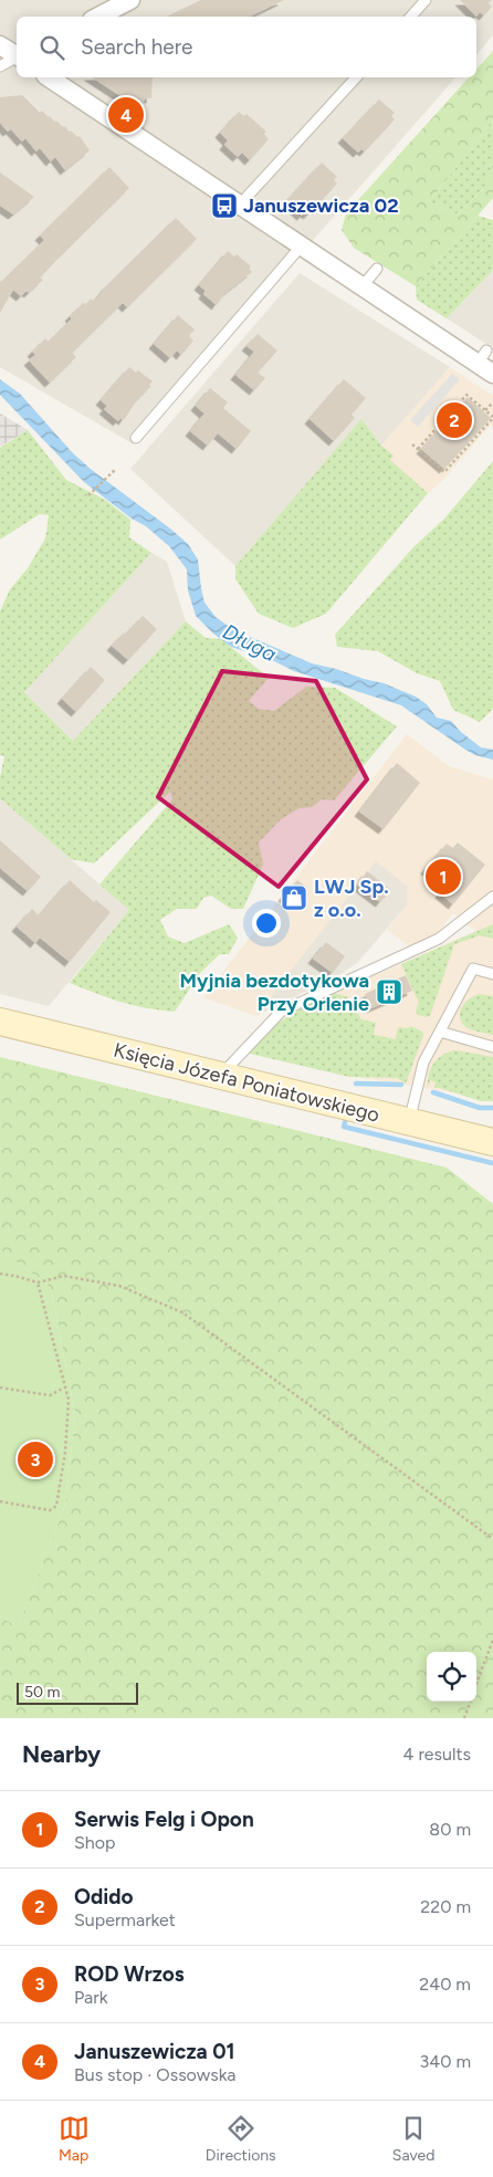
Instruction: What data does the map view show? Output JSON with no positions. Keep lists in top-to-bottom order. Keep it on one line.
{"streets":{"main road":["Księcia Józefa Poniatowskiego"]},"water":["Długa"],"places":{"bus stop":["Januszewicza 02"],"shop":["LWJ Sp. z o.o."],"building":["Myjnia bezdotykowa Przy Orlenie"]},"scale_bar":"50 m","page":{"search":"Search here","pins":["4","2","1","3"],"scale":"50 m","heading":["Nearby","4 results"],"list":[{"mark":"1","name":"Serwis Felg i Opon","note":"Shop","value":"80 m"},{"mark":"2","name":"Odido","note":"Supermarket","value":"220 m"},{"mark":"3","name":"ROD Wrzos","note":"Park","value":"240 m"},{"mark":"4","name":"Januszewicza 01","note":"Bus stop · Ossowska","value":"340 m"}],"nav":["Map","Directions","Saved"]}}
